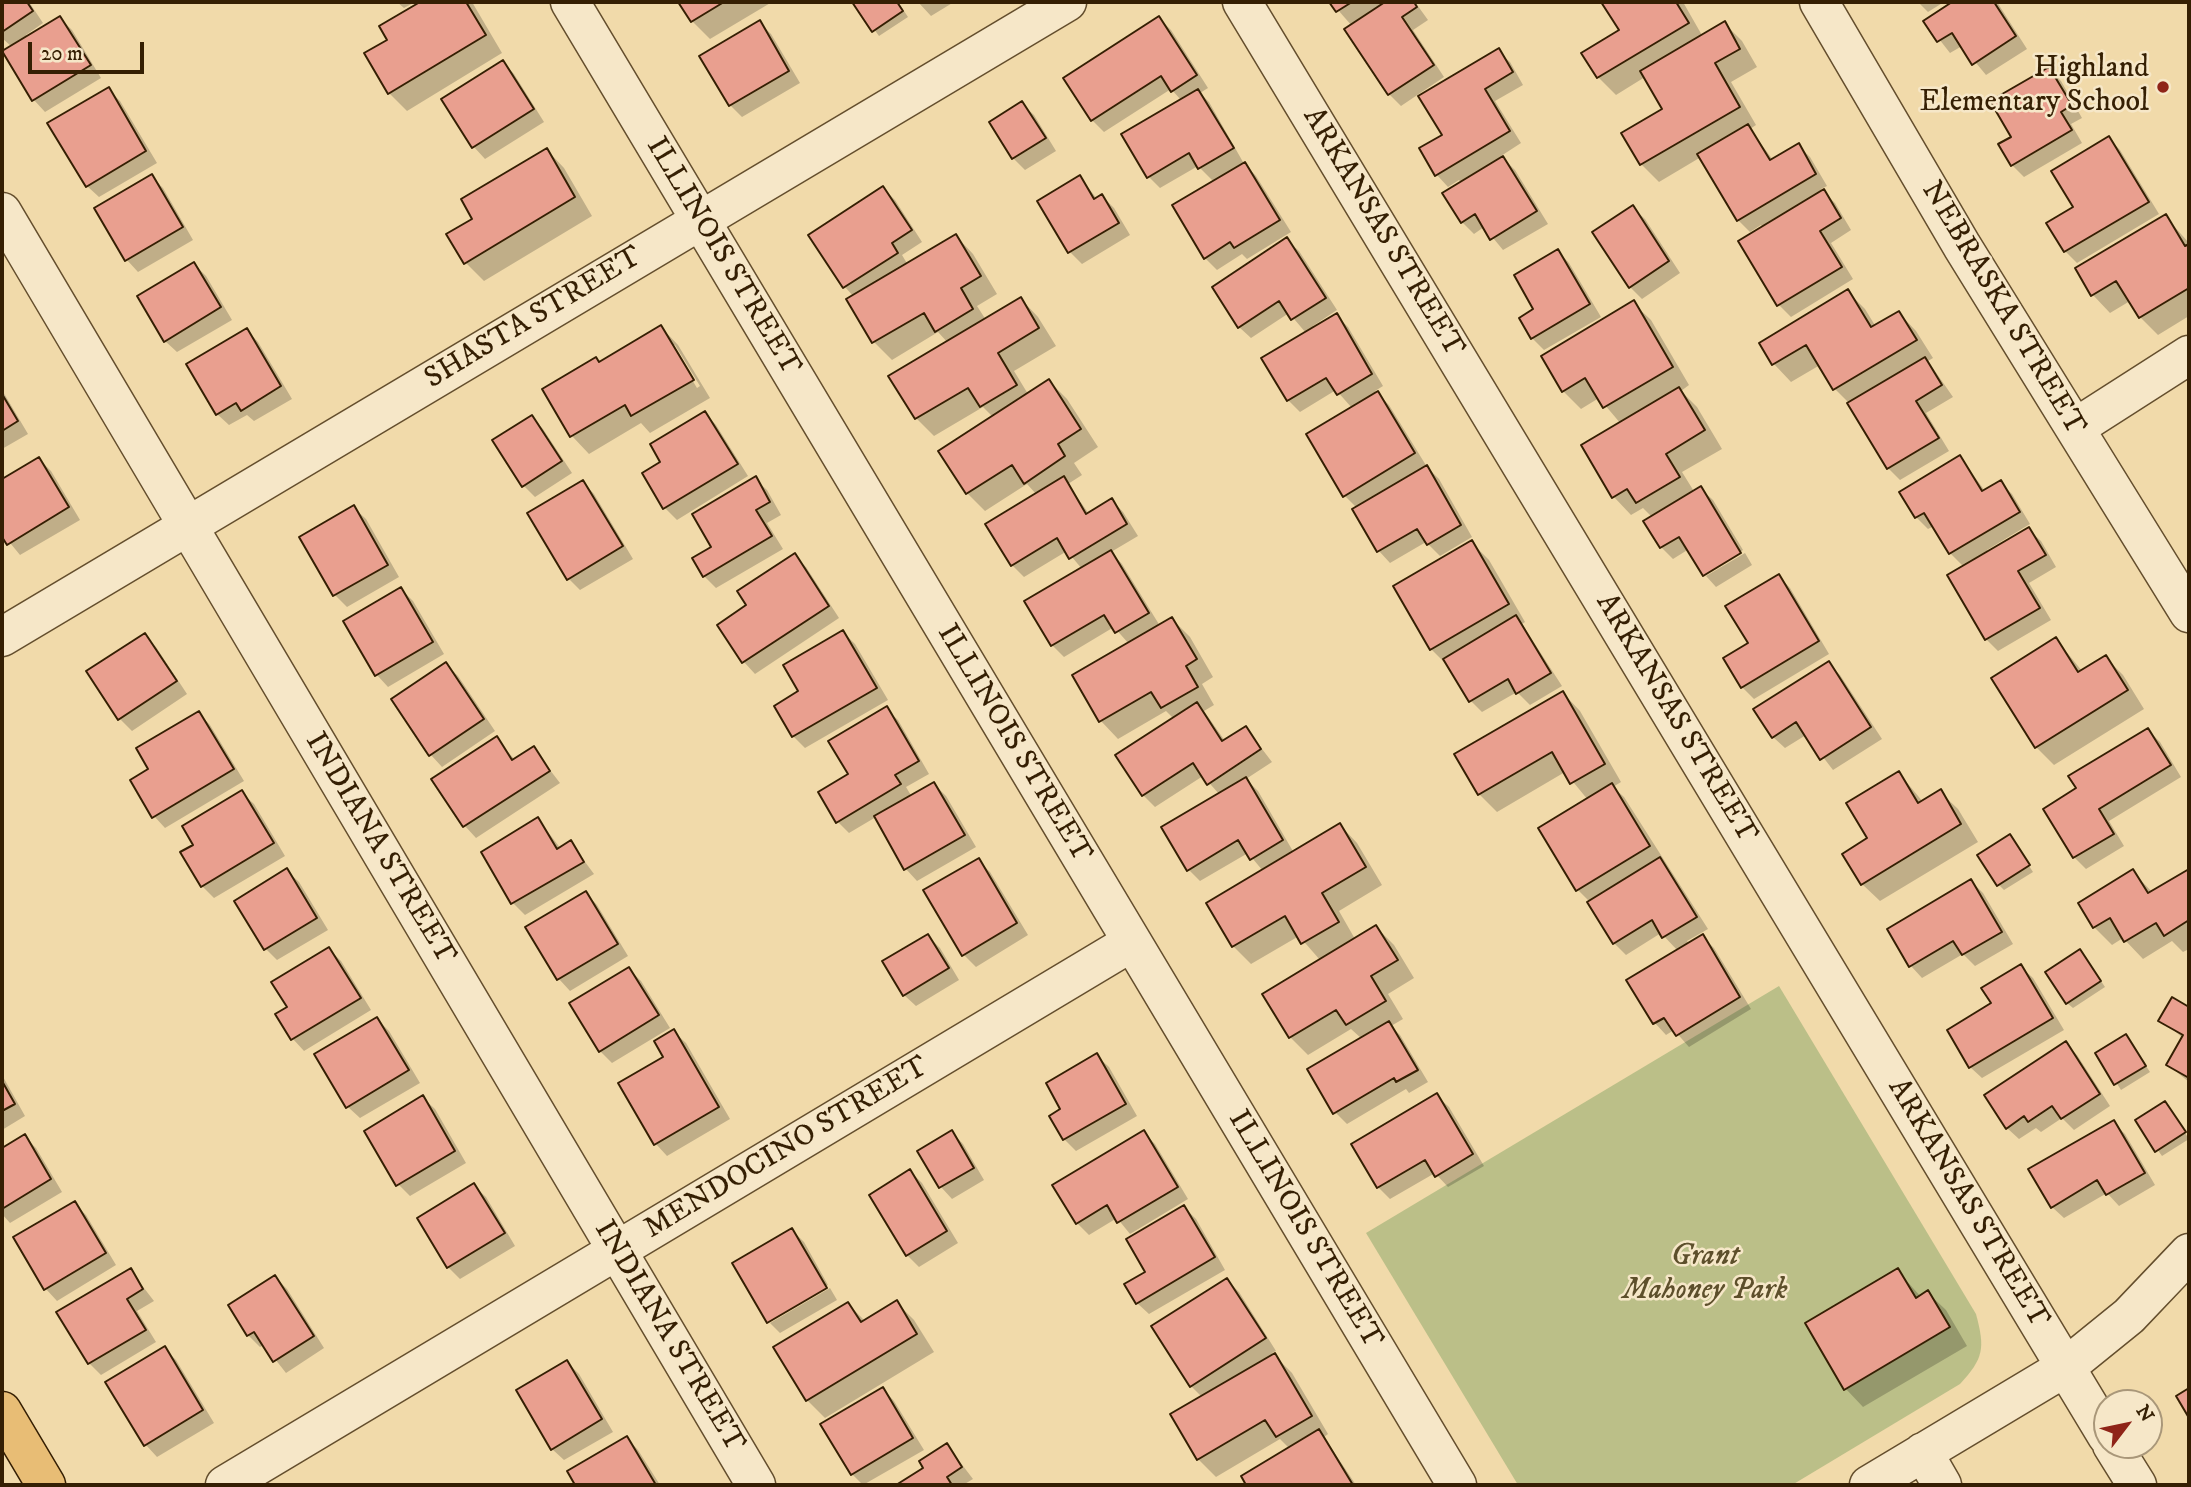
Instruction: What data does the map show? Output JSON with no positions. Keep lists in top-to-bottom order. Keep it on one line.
{"streets":{"street":["ARKANSAS STREET","ILLINOIS STREET","NEBRASKA STREET","SHASTA STREET","INDIANA STREET","MENDOCINO STREET"]},"crossings":[["ILLINOIS STREET","SHASTA STREET"],["ILLINOIS STREET","MENDOCINO STREET"],["SHASTA STREET","INDIANA STREET"],["INDIANA STREET","MENDOCINO STREET"]],"parks":["Grant Mahoney Park"],"places":["Highland Elementary School"],"scale_bar":"20 m","north":"top right"}
